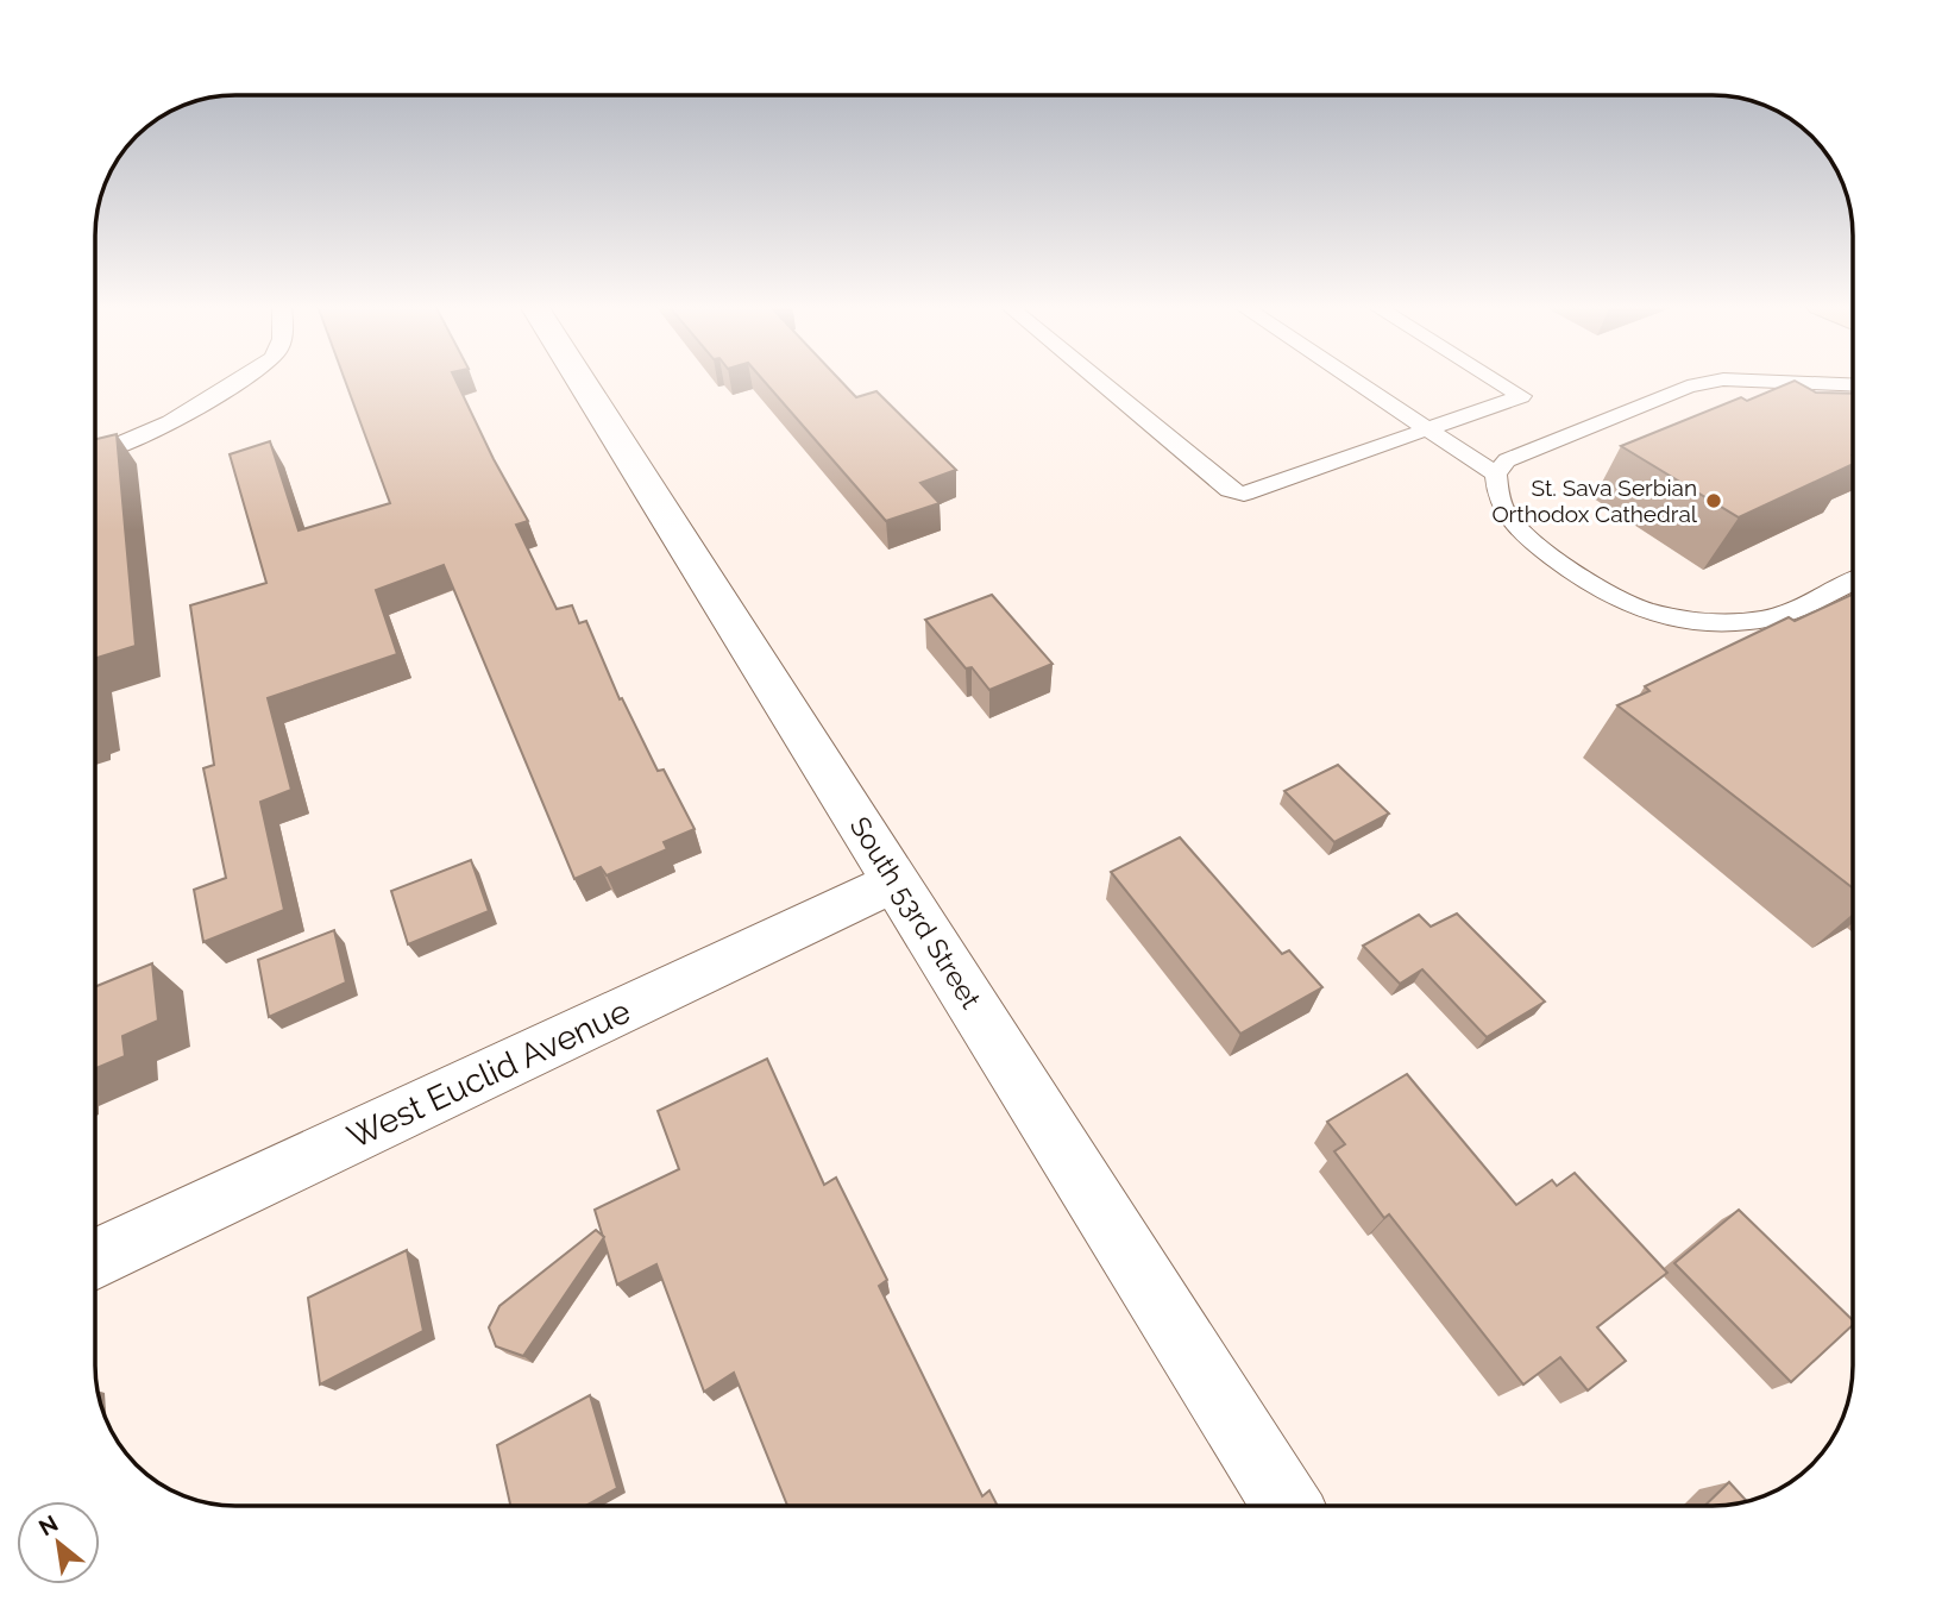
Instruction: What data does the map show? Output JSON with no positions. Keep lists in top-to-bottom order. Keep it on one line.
{"streets":{"street":["South 53rd Street","West Euclid Avenue"]},"crossings":[["South 53rd Street","West Euclid Avenue"]],"places":["St. Sava Serbian Orthodox Cathedral"],"north":"top left"}
